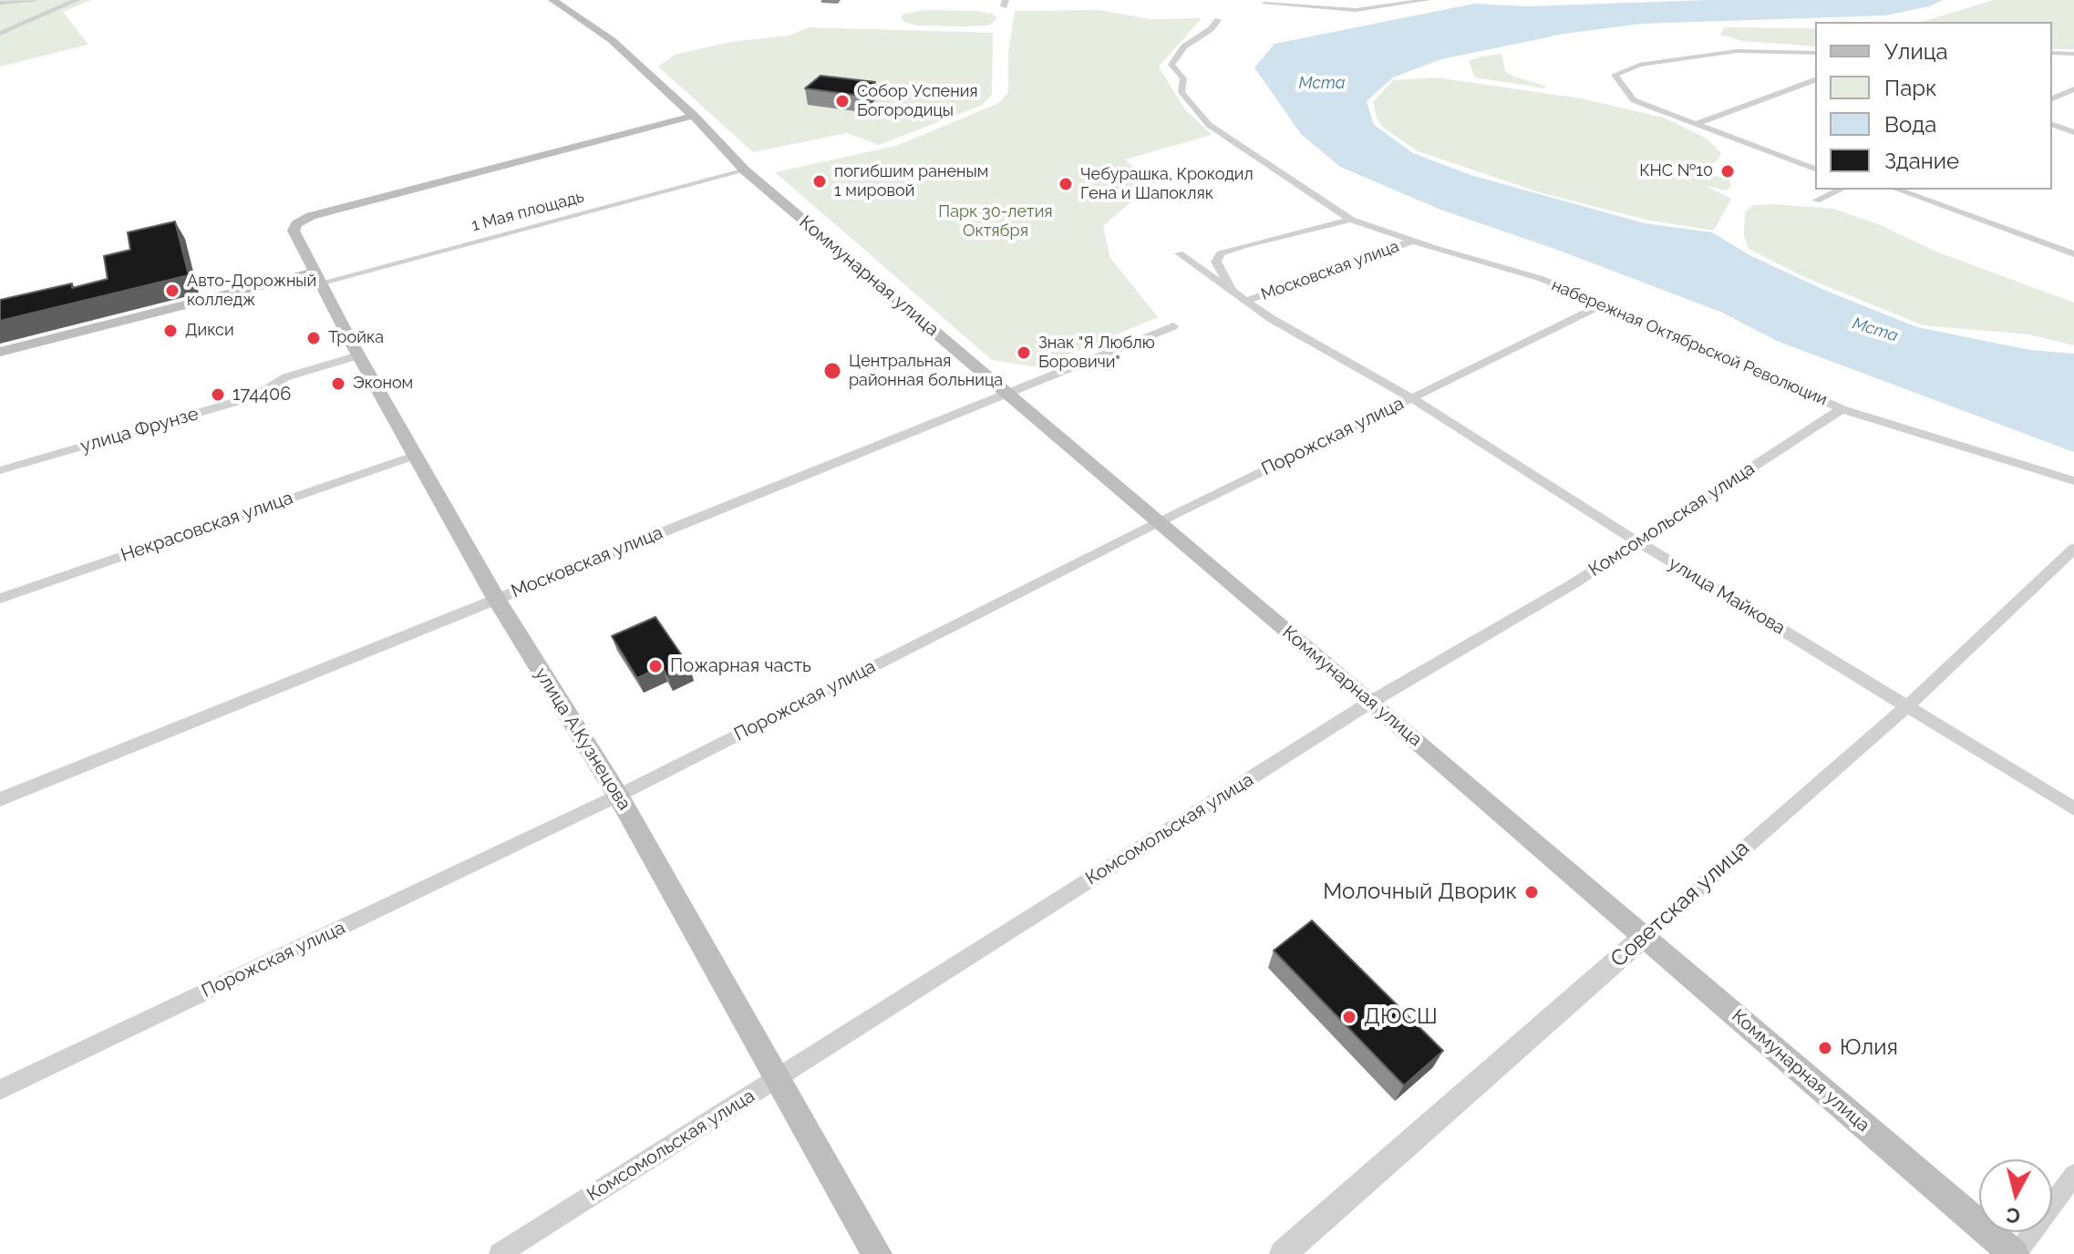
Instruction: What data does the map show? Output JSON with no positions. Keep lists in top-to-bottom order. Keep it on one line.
{"streets":{"main road":["Коммунарная улица","улица А.Кузнецова"],"street":["1 Мая площадь","Московская улица","набережная Октябрьской Революции","улица Фрунзе","Порожская улица","Комсомольская улица","Некрасовская улица","улица Майкова","Советская улица"]},"crossings":[["1 Мая площадь","Коммунарная улица"],["1 Мая площадь","улица А.Кузнецова"],["Московская улица","Коммунарная улица"],["Московская улица","набережная Октябрьской Революции"],["Московская улица","улица Майкова"],["Московская улица","улица А.Кузнецова"],["Коммунарная улица","Порожская улица"],["Коммунарная улица","Комсомольская улица"],["Коммунарная улица","улица А.Кузнецова"],["Коммунарная улица","Советская улица"],["набережная Октябрьской Революции","Порожская улица"],["набережная Октябрьской Революции","Комсомольская улица"],["набережная Октябрьской Революции","улица Майкова"],["улица Фрунзе","улица А.Кузнецова"],["Порожская улица","улица Майкова"],["Порожская улица","улица А.Кузнецова"],["Комсомольская улица","улица Майкова"],["Комсомольская улица","улица А.Кузнецова"],["Некрасовская улица","улица А.Кузнецова"],["улица Майкова","Советская улица"]],"water":["Мста"],"parks":["Парк 30-летия Октября"],"places":["Собор Успения Богородицы","КНС №10","погибшим раненым 1 мировой","Чебурашка, Крокодил Гена и Шапокляк","Авто-Дорожный колледж","Дикси","Тройка","Знак \"Я Люблю Боровичи\"","Центральная районная больница","Эконом","174406","Пожарная часть","Молочный Дворик","ДЮСШ","Юлия"],"legend":["Улица","Парк","Вода","Здание"],"north":"bottom"}
